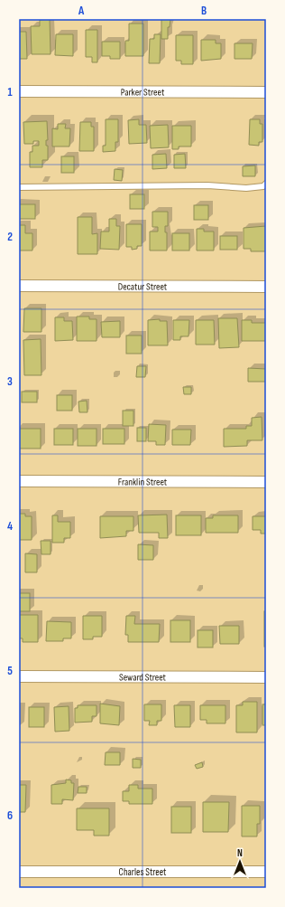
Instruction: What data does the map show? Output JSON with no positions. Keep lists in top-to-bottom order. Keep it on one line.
{"streets":{"street":["Parker Street","Decatur Street","Franklin Street","Seward Street","Charles Street"]},"north":"top","grid":{"columns":["A","B"],"rows":["1","2","3","4","5","6"]}}
